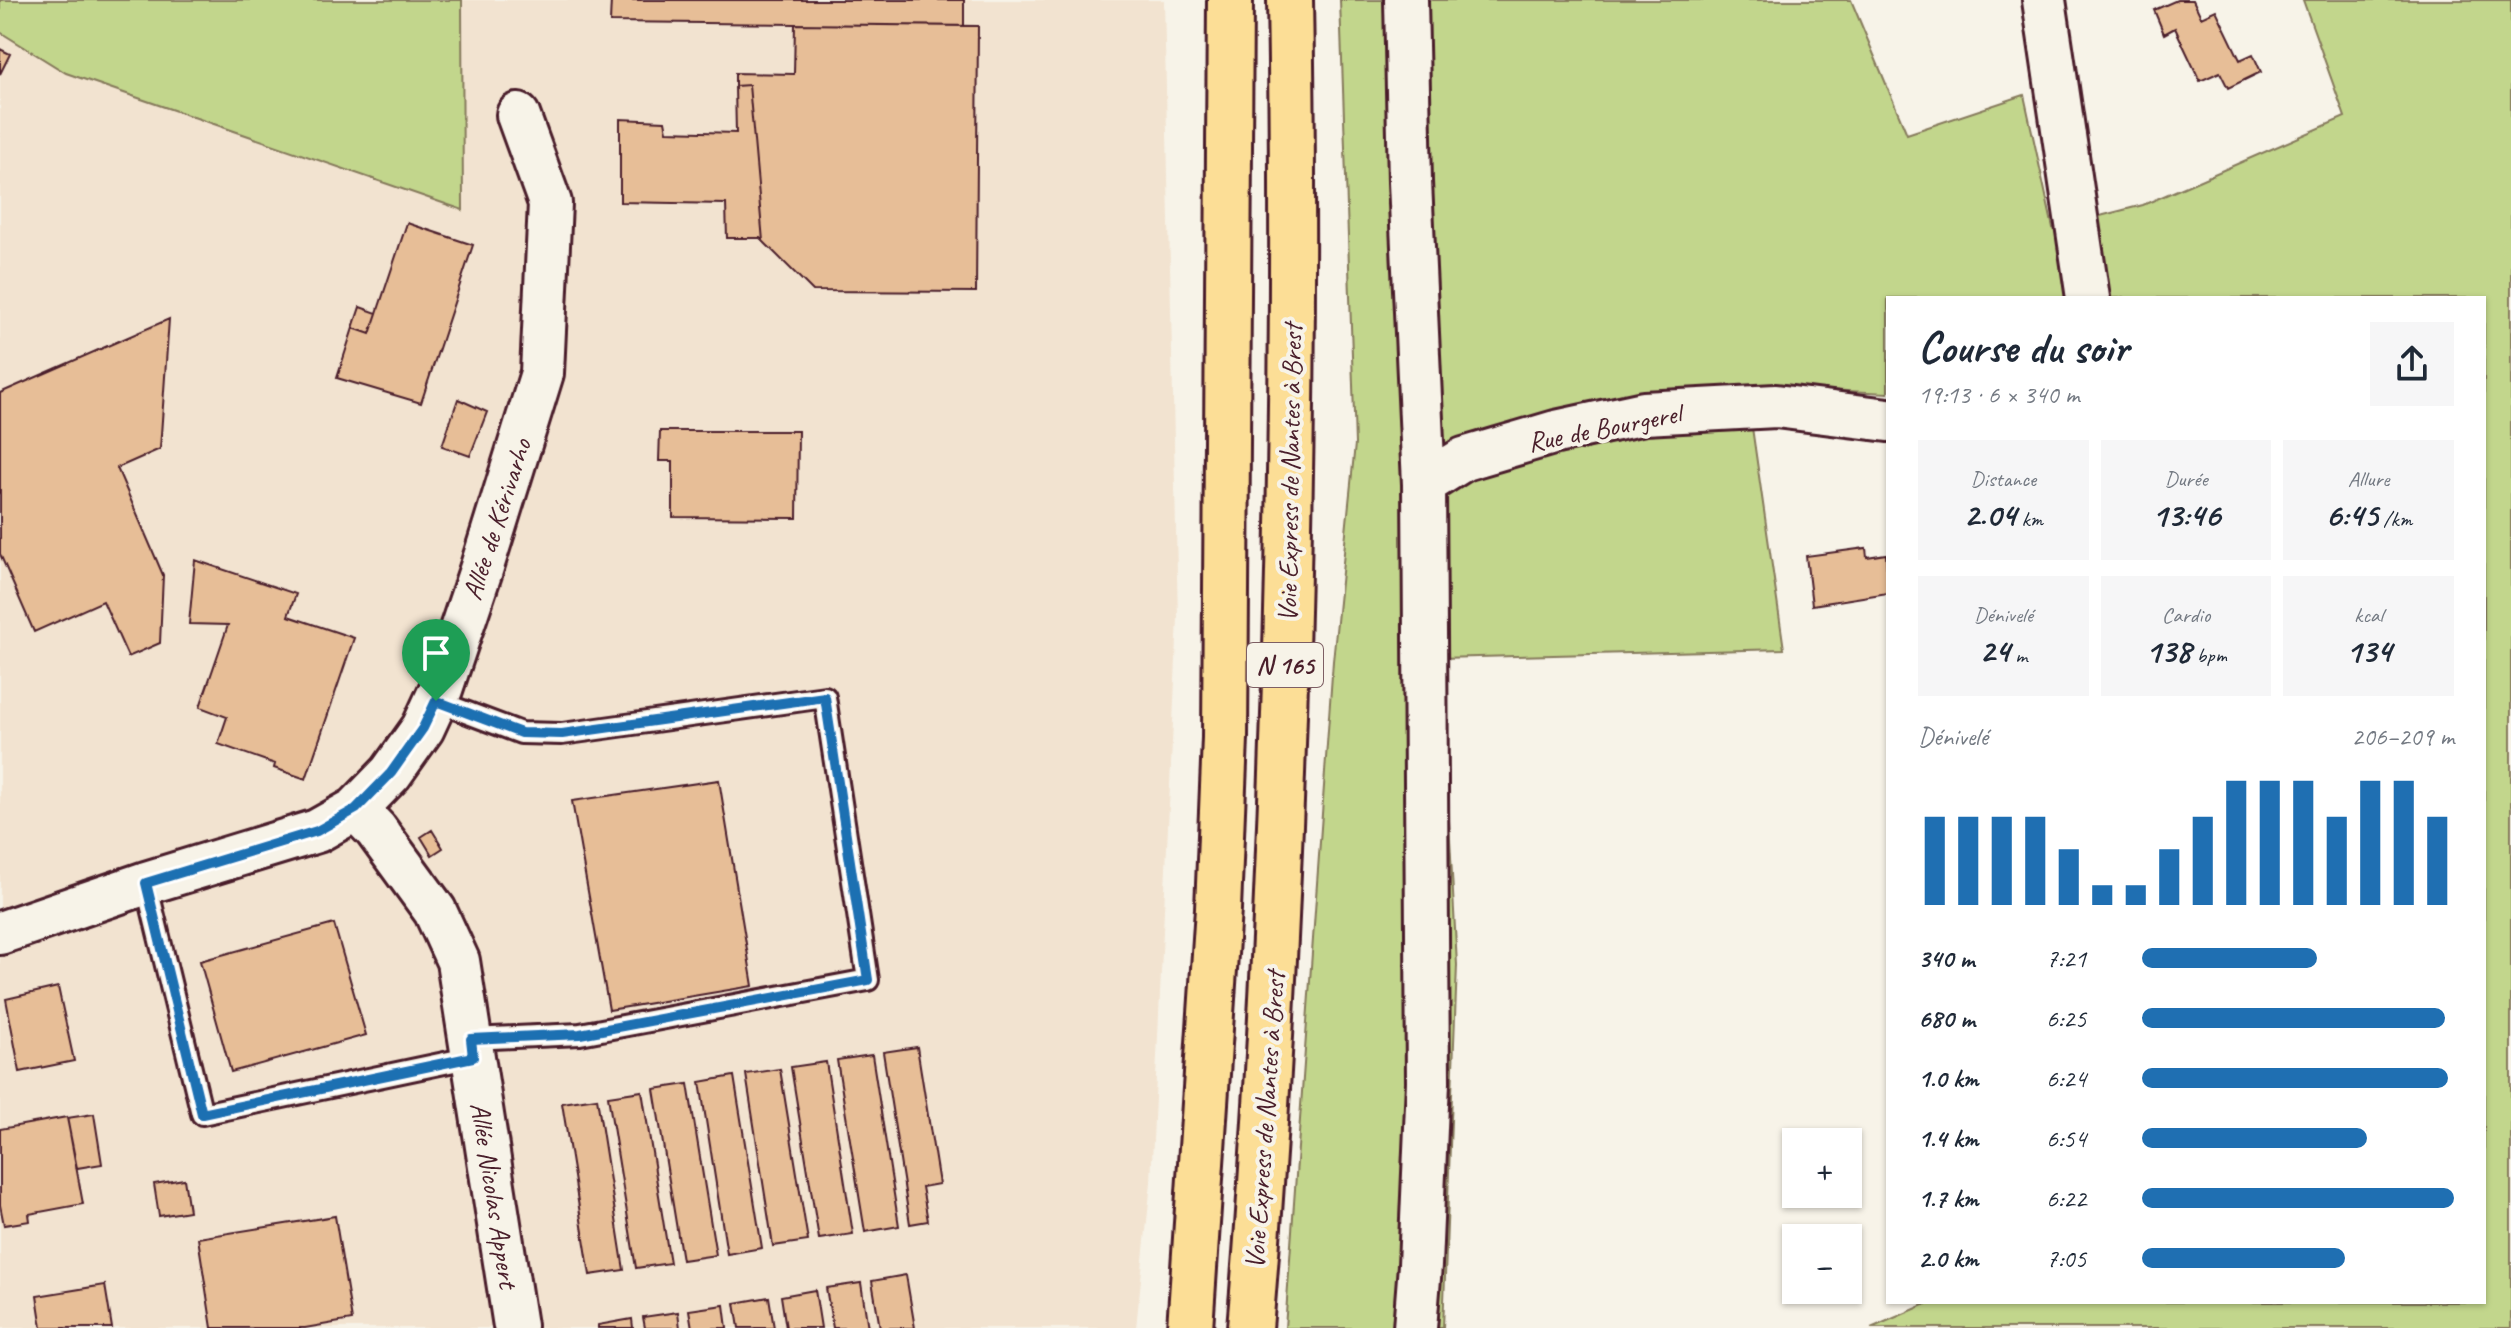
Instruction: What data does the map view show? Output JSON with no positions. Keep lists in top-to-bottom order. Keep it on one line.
{"streets":{"highway":["Voie Express de Nantes à Brest","N 165"],"street":["Rue de Bourgerel","Allée de Kérivarho","Allée Nicolas Appert"]},"crossings":[["Allée de Kérivarho","Allée Nicolas Appert"]],"page":{"heading":["Course du soir","19:13 · 6 × 340 m"],"stats":[["Distance","2.04 km"],["Durée","13:46"],["Allure","6:45 /km"],["Dénivelé","24 m"],["Cardio","138 bpm"],["kcal","134"]],"chart":["Dénivelé","206–209 m"],"list":[{"name":"340 m","note":"7:21"},{"name":"680 m","note":"6:25"},{"name":"1.0 km","note":"6:24"},{"name":"1.4 km","note":"6:54"},{"name":"1.7 km","note":"6:22"},{"name":"2.0 km","note":"7:05"}],"map_buttons":["+","−"]}}
